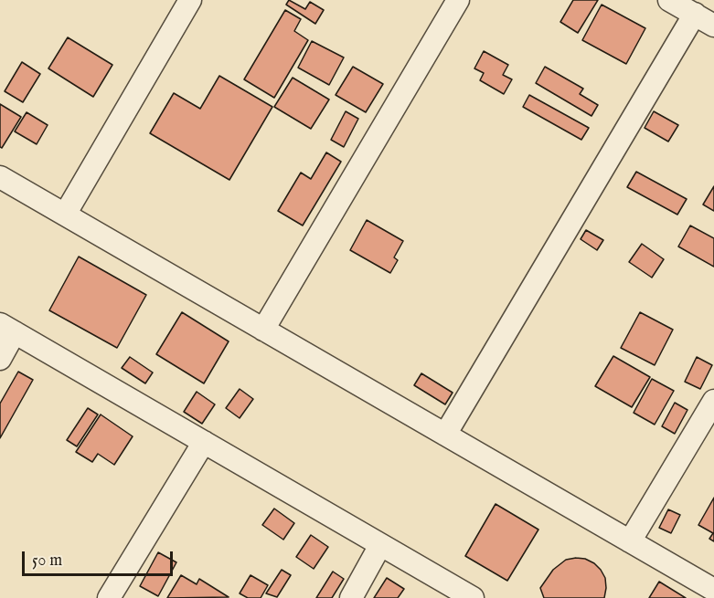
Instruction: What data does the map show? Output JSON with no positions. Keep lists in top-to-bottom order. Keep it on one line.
{"scale_bar":"50 m"}
